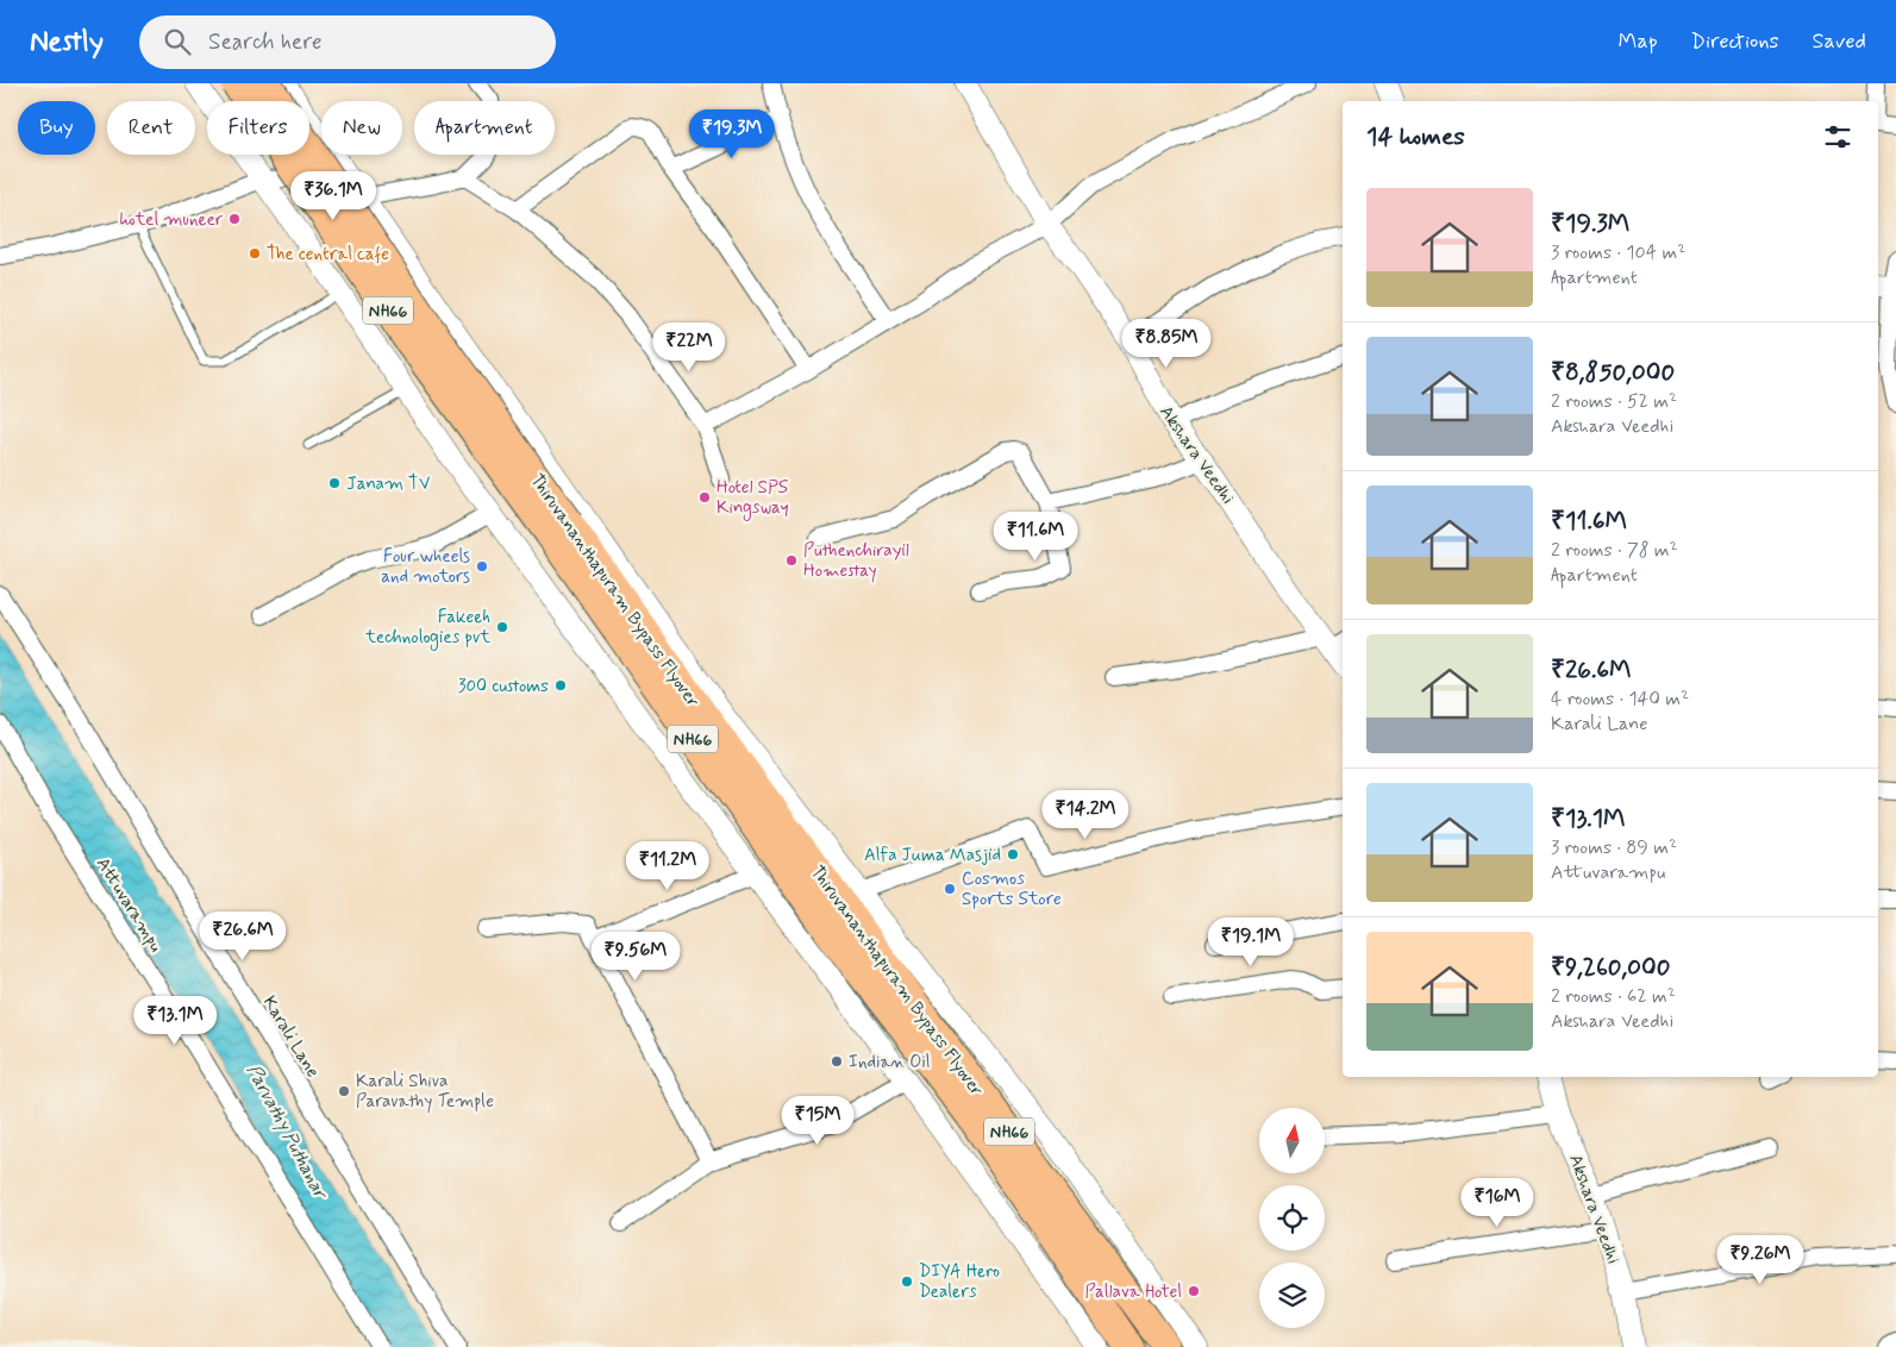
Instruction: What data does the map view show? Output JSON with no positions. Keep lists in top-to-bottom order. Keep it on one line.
{"streets":{"highway":["NH66","Thiruvananthapuram Bypass Flyover"],"street":["Akshara Veedhi","Attuvarampu","Karali Lane"]},"water":["Parvathy Puthanar"],"places":["hotel muneer","The central cafe","Janam TV","Hotel SPS Kingsway","Puthenchirayil Homestay","Four wheels and motors","Fakeeh technologies pvt","300 customs","Alfa Juma Masjid","Cosmos Sports Store","Indian Oil","Karali Shiva Paravathy Temple","DIYA Hero Dealers","Pallava Hotel"],"north":"top","page":{"header":"Nestly","search":"Search here","nav":["Map","Directions","Saved"],"chip":["Buy","Rent","Filters","New","Apartment"],"heading":"14 homes","price":["₹19.3M","₹36.1M","₹8.85M","₹22M","₹11.6M","₹14.2M","₹11.2M","₹26.6M","₹19.1M","₹9.56M","₹13.1M","₹15M","₹16M","₹9.26M"],"list":[{"name":"₹19.3M","note":"3 rooms · 104 m² · Apartment"},{"name":"₹8,850,000","note":"2 rooms · 52 m² · Akshara Veedhi"},{"name":"₹11.6M","note":"2 rooms · 78 m² · Apartment"},{"name":"₹26.6M","note":"4 rooms · 140 m² · Karali Lane"},{"name":"₹13.1M","note":"3 rooms · 89 m² · Attuvarampu"},{"name":"₹9,260,000","note":"2 rooms · 62 m² · Akshara Veedhi"}]}}
